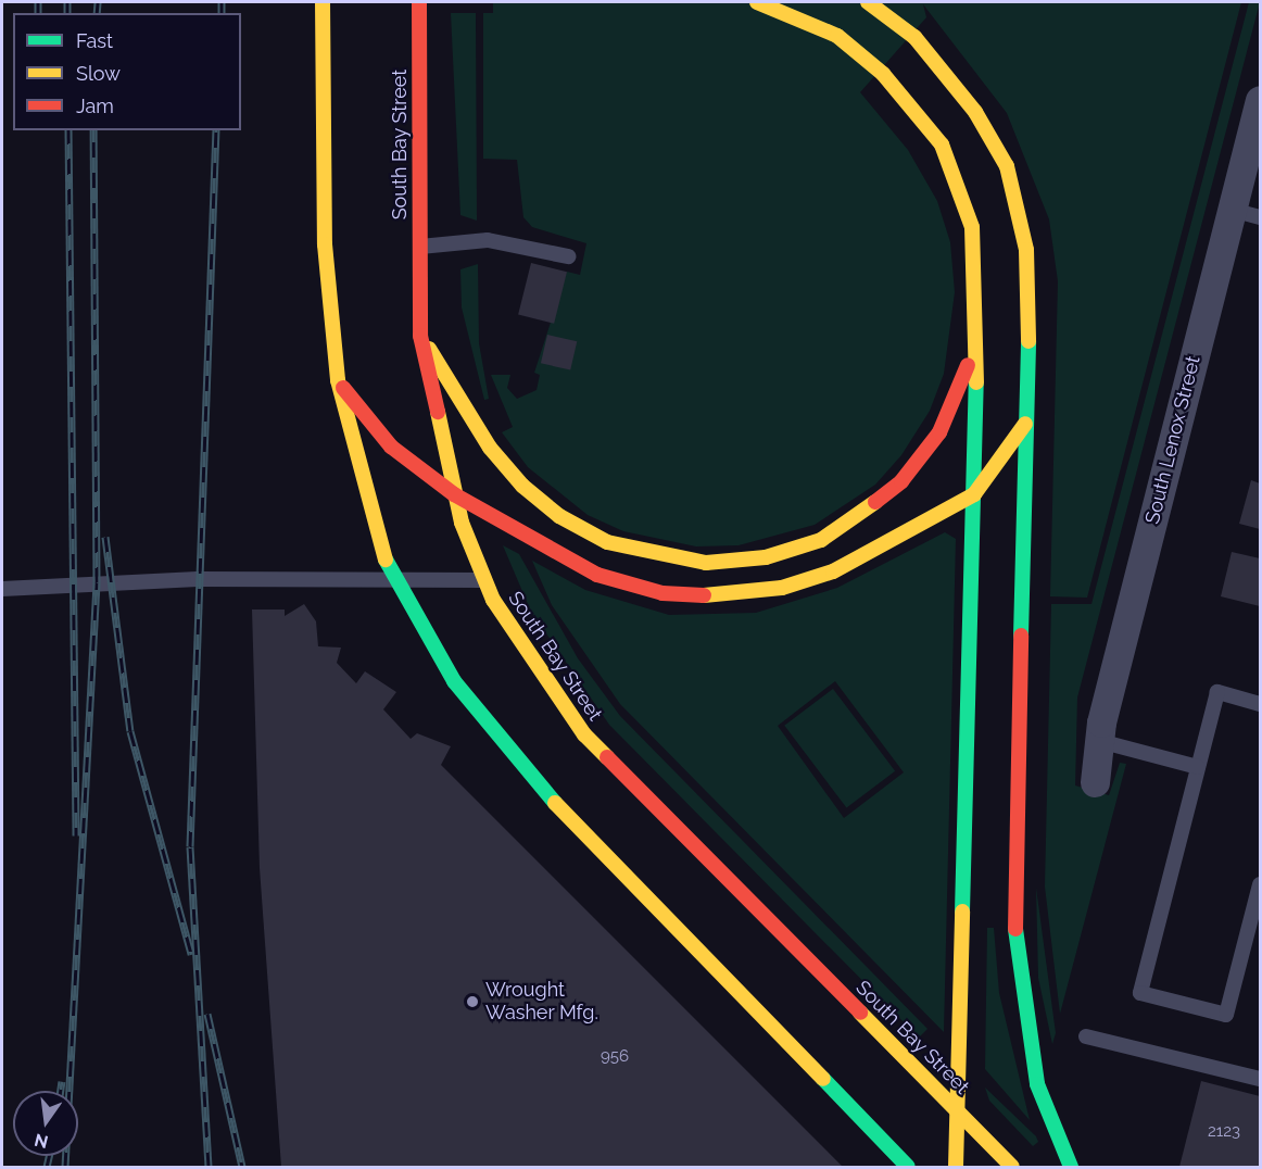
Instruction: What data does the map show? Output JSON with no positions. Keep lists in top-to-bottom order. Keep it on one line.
{"streets":{"main road":["South Bay Street"],"street":["South Lenox Street"]},"places":["Wrought Washer Mfg."],"house_numbers":["956","2123"],"legend":["Fast","Slow","Jam"],"north":"bottom"}
